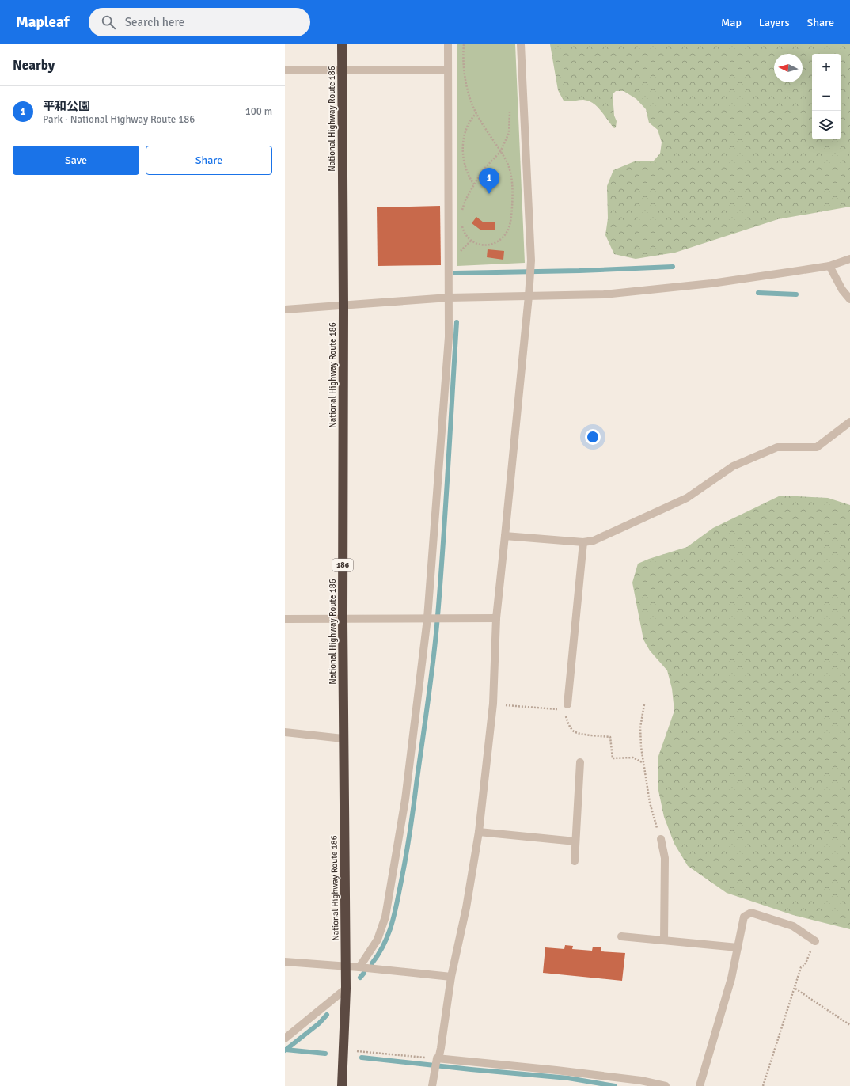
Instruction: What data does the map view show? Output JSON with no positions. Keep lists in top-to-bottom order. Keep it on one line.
{"streets":{"highway":["National Highway Route 186","186"]},"north":"left","page":{"header":"Mapleaf","search":"Search here","nav":["Map","Layers","Share"],"heading":"Nearby","map_buttons":["+","−"],"list":[{"mark":"1","name":"平和公園","note":"Park · National Highway Route 186","value":"100 m"}],"buttons":["Save","Share"],"pins":"1"}}
